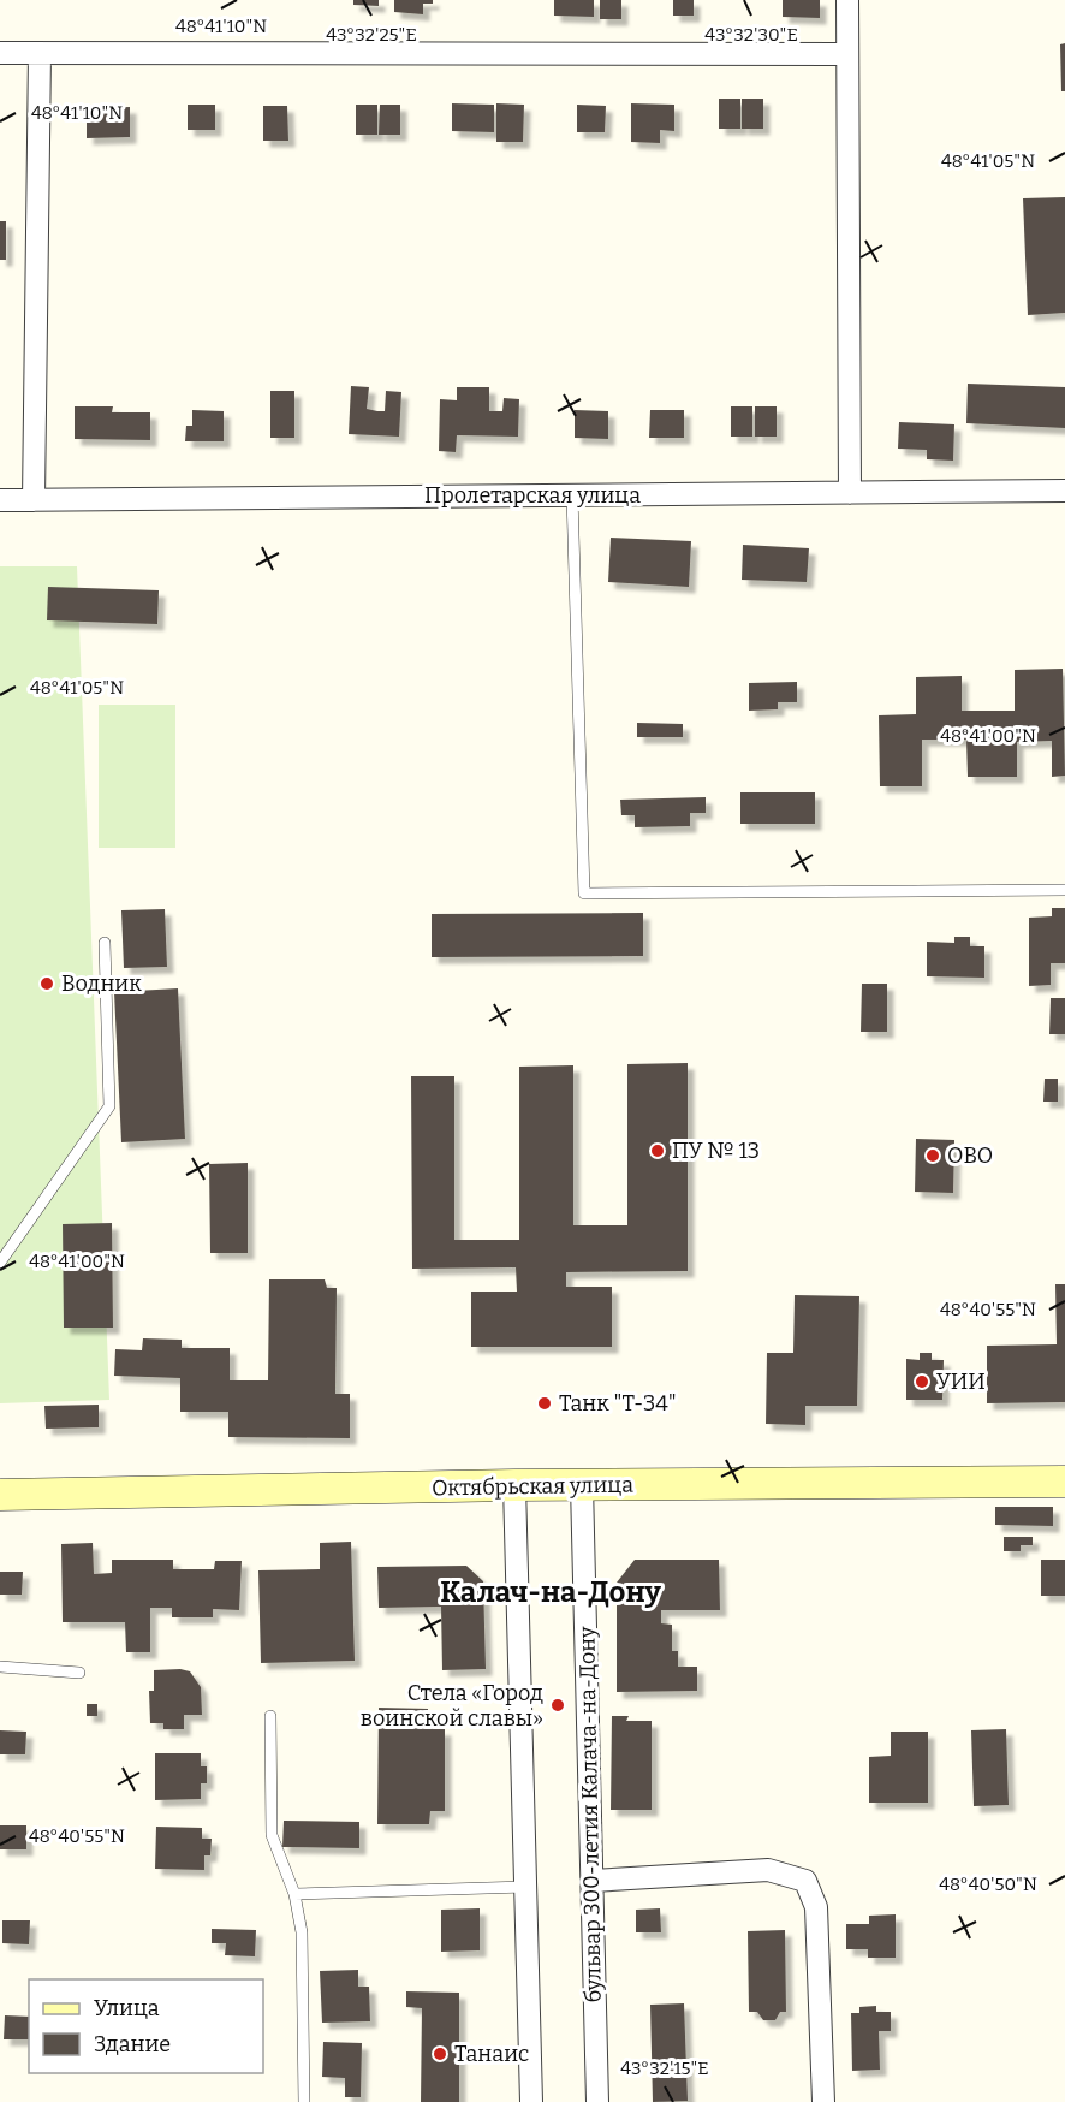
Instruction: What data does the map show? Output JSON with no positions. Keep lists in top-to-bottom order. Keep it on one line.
{"streets":{"main road":["Октябрьская улица"],"street":["Пролетарская улица","бульвар 300-летия Калача-на-Дону"]},"crossings":[["Октябрьская улица","бульвар 300-летия Калача-на-Дону"]],"districts":["Калач-на-Дону"],"places":["Водник","ПУ № 13","ОВО","УИИ","Танк \"Т-34\"","Стела «Город воинской славы»","Танаис"],"legend":["Улица","Здание"],"coordinates":["48°41'10\"N","43°32'25\"E","43°32'30\"E","48°41'05\"N","48°41'00\"N","48°40'55\"N","48°40'50\"N","43°32'15\"E"]}
